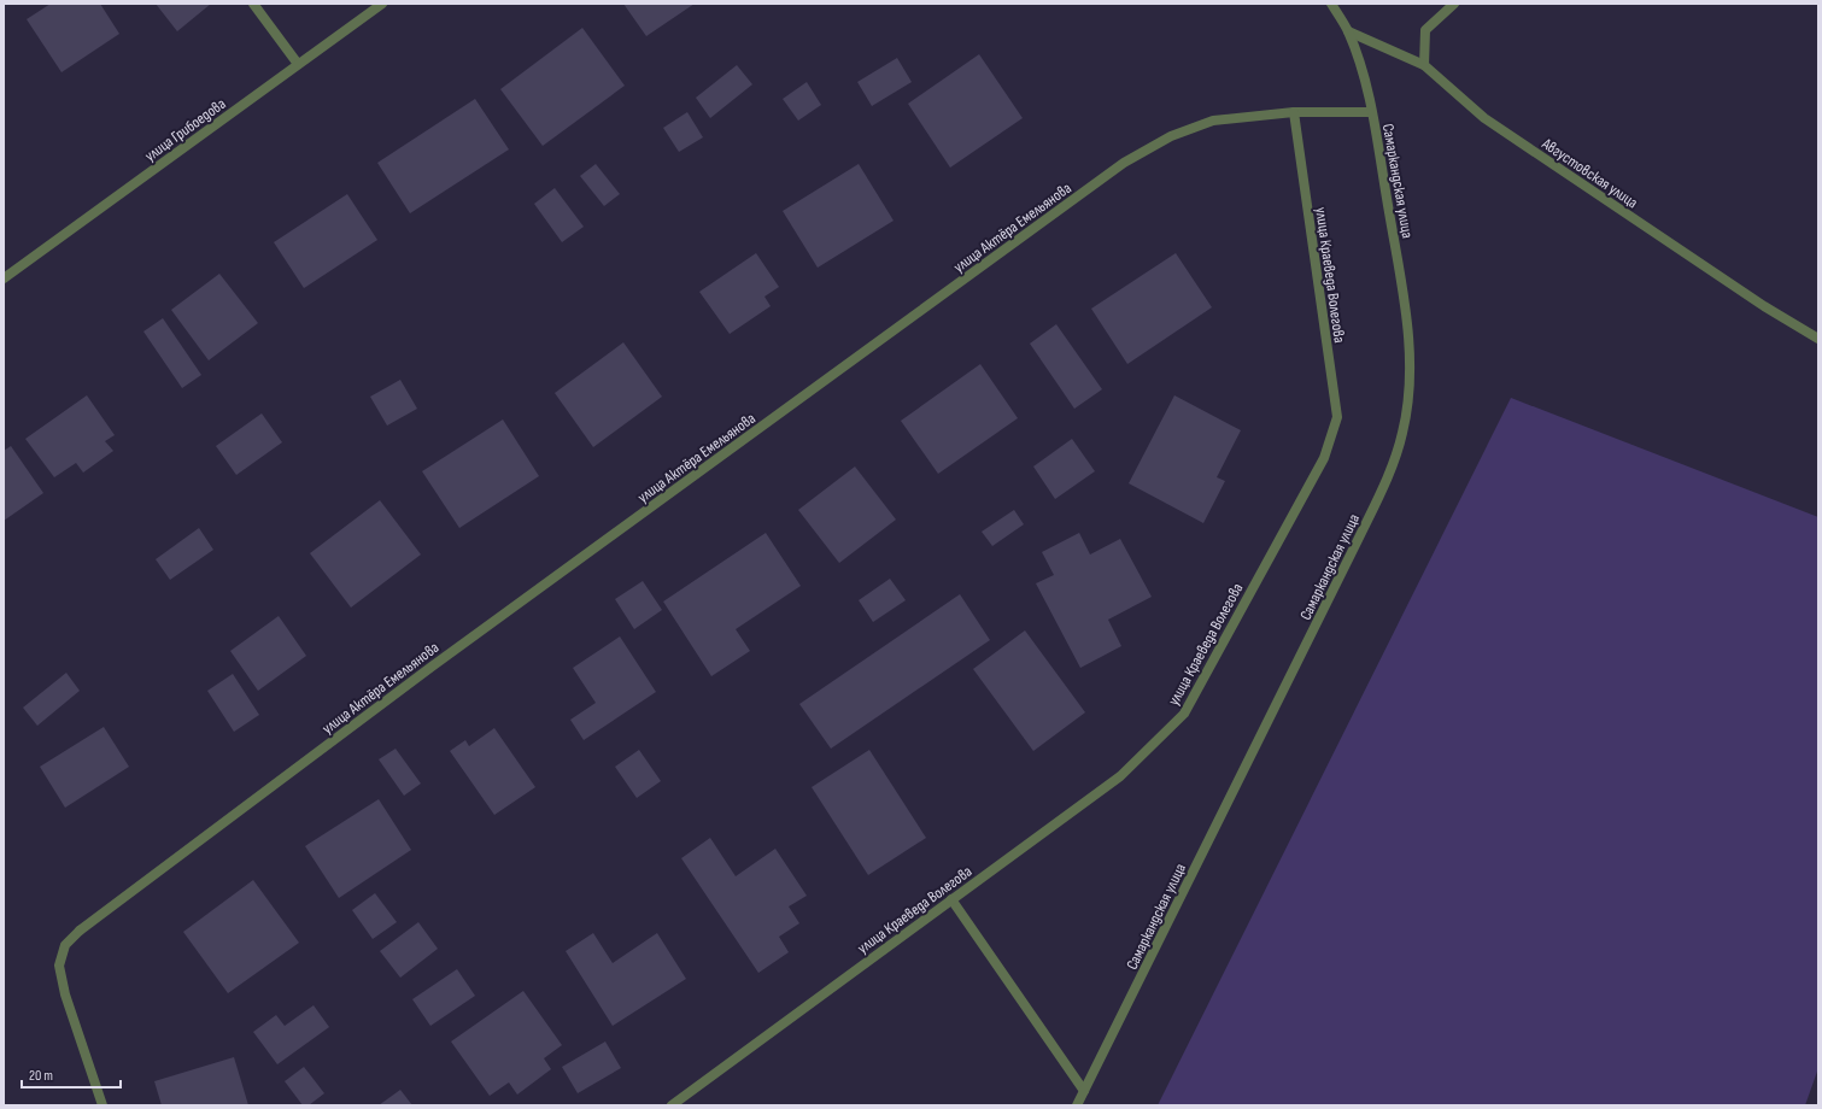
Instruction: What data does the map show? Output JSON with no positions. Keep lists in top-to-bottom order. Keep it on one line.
{"streets":{"street":["улица Грибоедова","Августовская улица","Самаркандская улица","улица Актёра Емельянова","улица Краеведа Волегова"]},"crossings":[["Августовская улица","Самаркандская улица"],["Самаркандская улица","улица Актёра Емельянова"],["улица Актёра Емельянова","улица Краеведа Волегова"]],"scale_bar":"20 m"}
